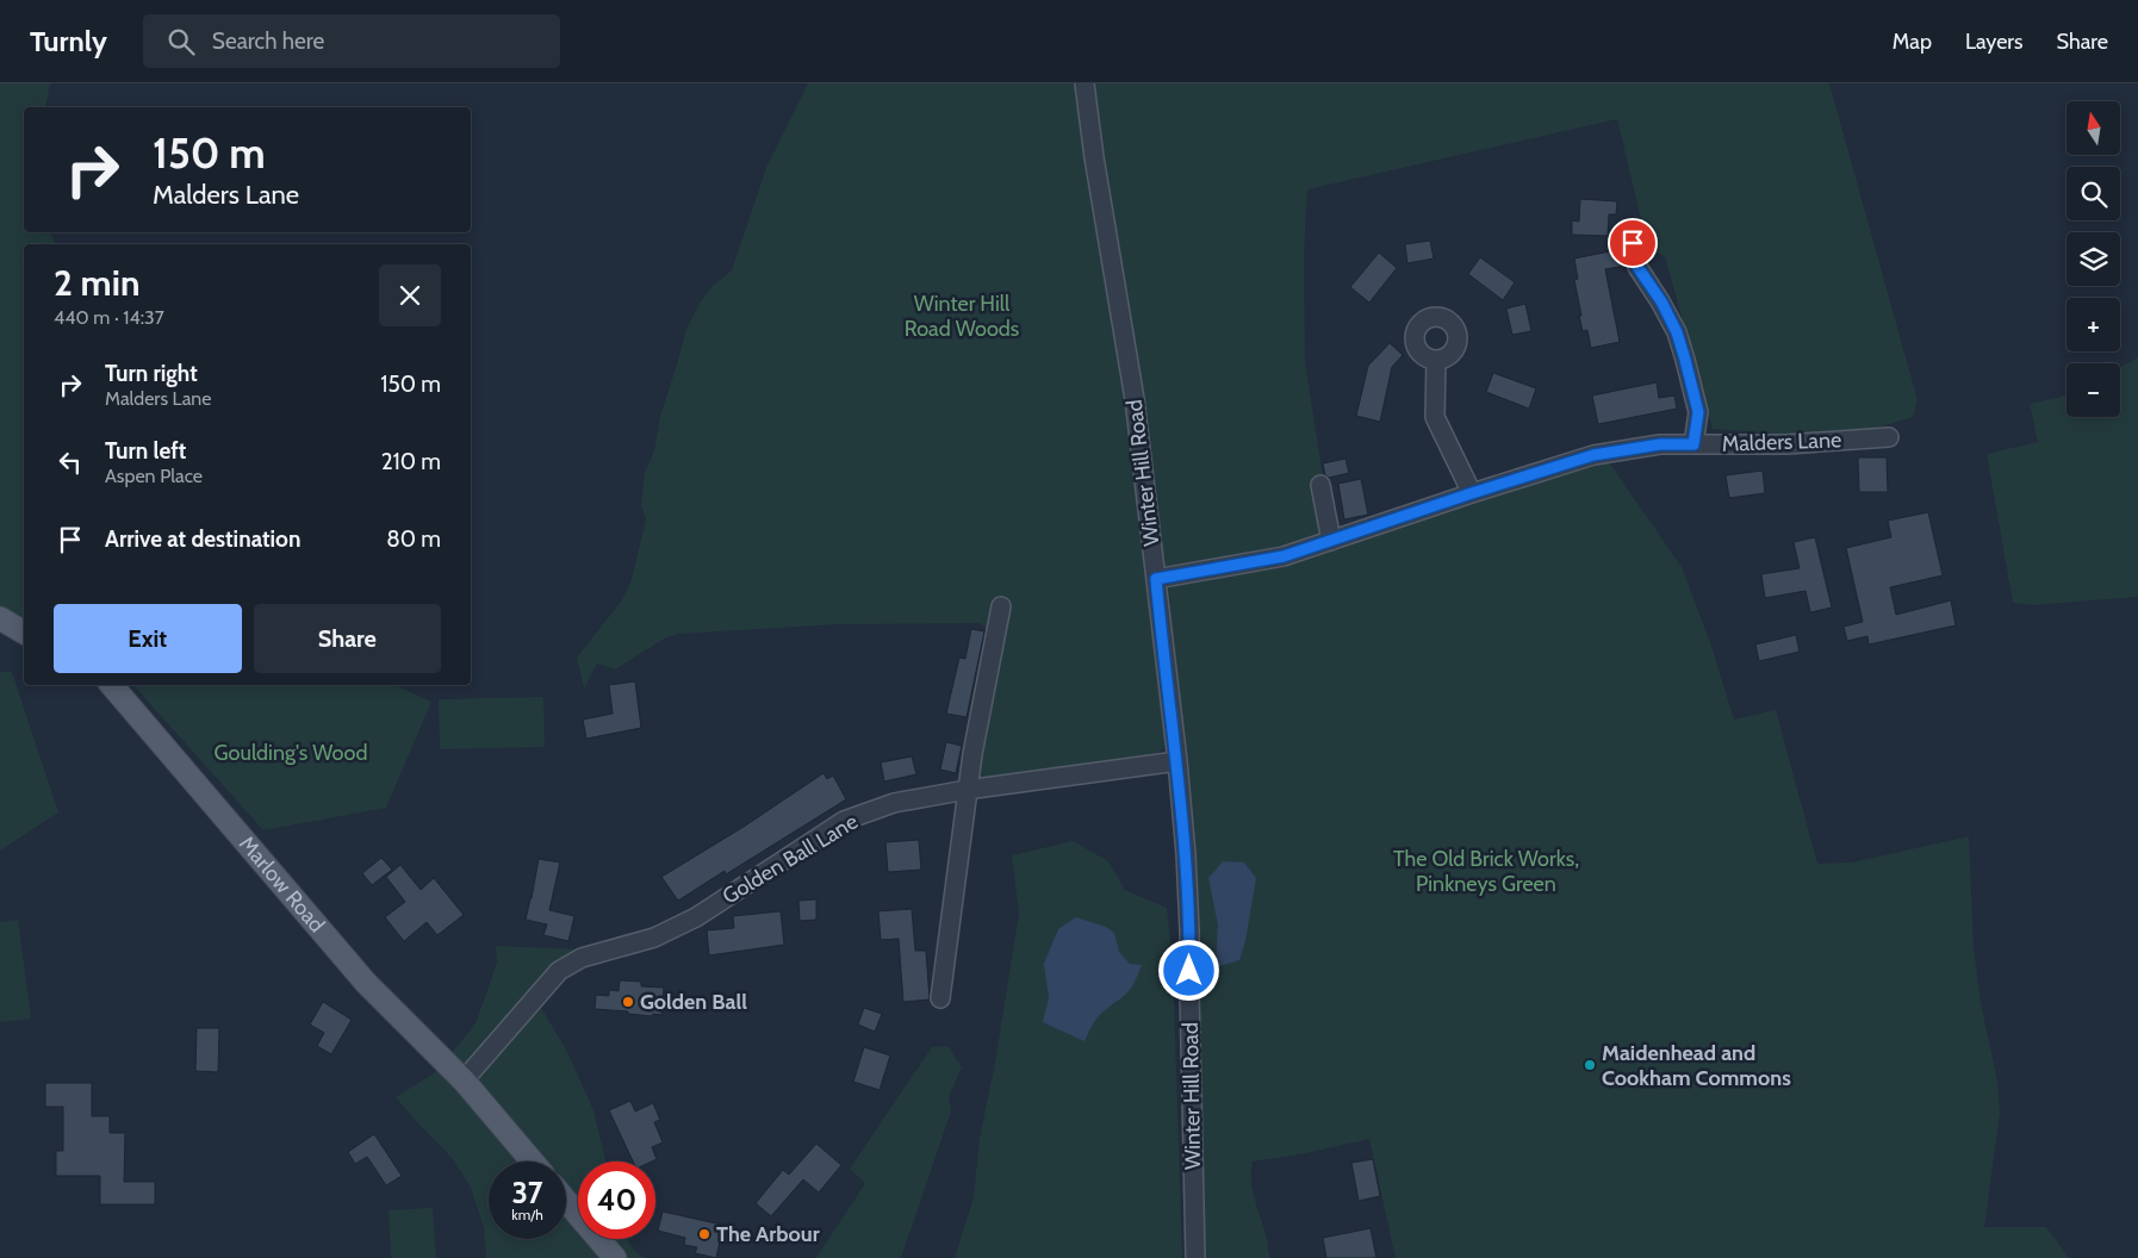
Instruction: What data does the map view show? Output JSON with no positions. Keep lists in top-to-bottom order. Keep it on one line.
{"streets":{"main road":["Marlow Road"],"street":["Malders Lane","Winter Hill Road","Golden Ball Lane"]},"crossings":[["Malders Lane","Winter Hill Road"],["Winter Hill Road","Golden Ball Lane"],["Golden Ball Lane","Marlow Road"]],"parks":["Winter Hill Road Woods","Goulding's Wood","The Old Brick Works, Pinkneys Green"],"places":["Golden Ball","Maidenhead and Cookham Commons","The Arbour"],"north":"top","page":{"header":"Turnly","search":"Search here","nav":["Map","Layers","Share"],"map_buttons":["+","−"],"turn":["150 m","Malders Lane"],"heading":["2 min","440 m · 14:37"],"list":[{"name":"Turn right","note":"Malders Lane","value":"150 m"},{"name":"Turn left","note":"Aspen Place","value":"210 m"},{"name":"Arrive at destination","value":"80 m"}],"buttons":["Exit","Share"],"speed":"37 km/h","limit":"40"}}
